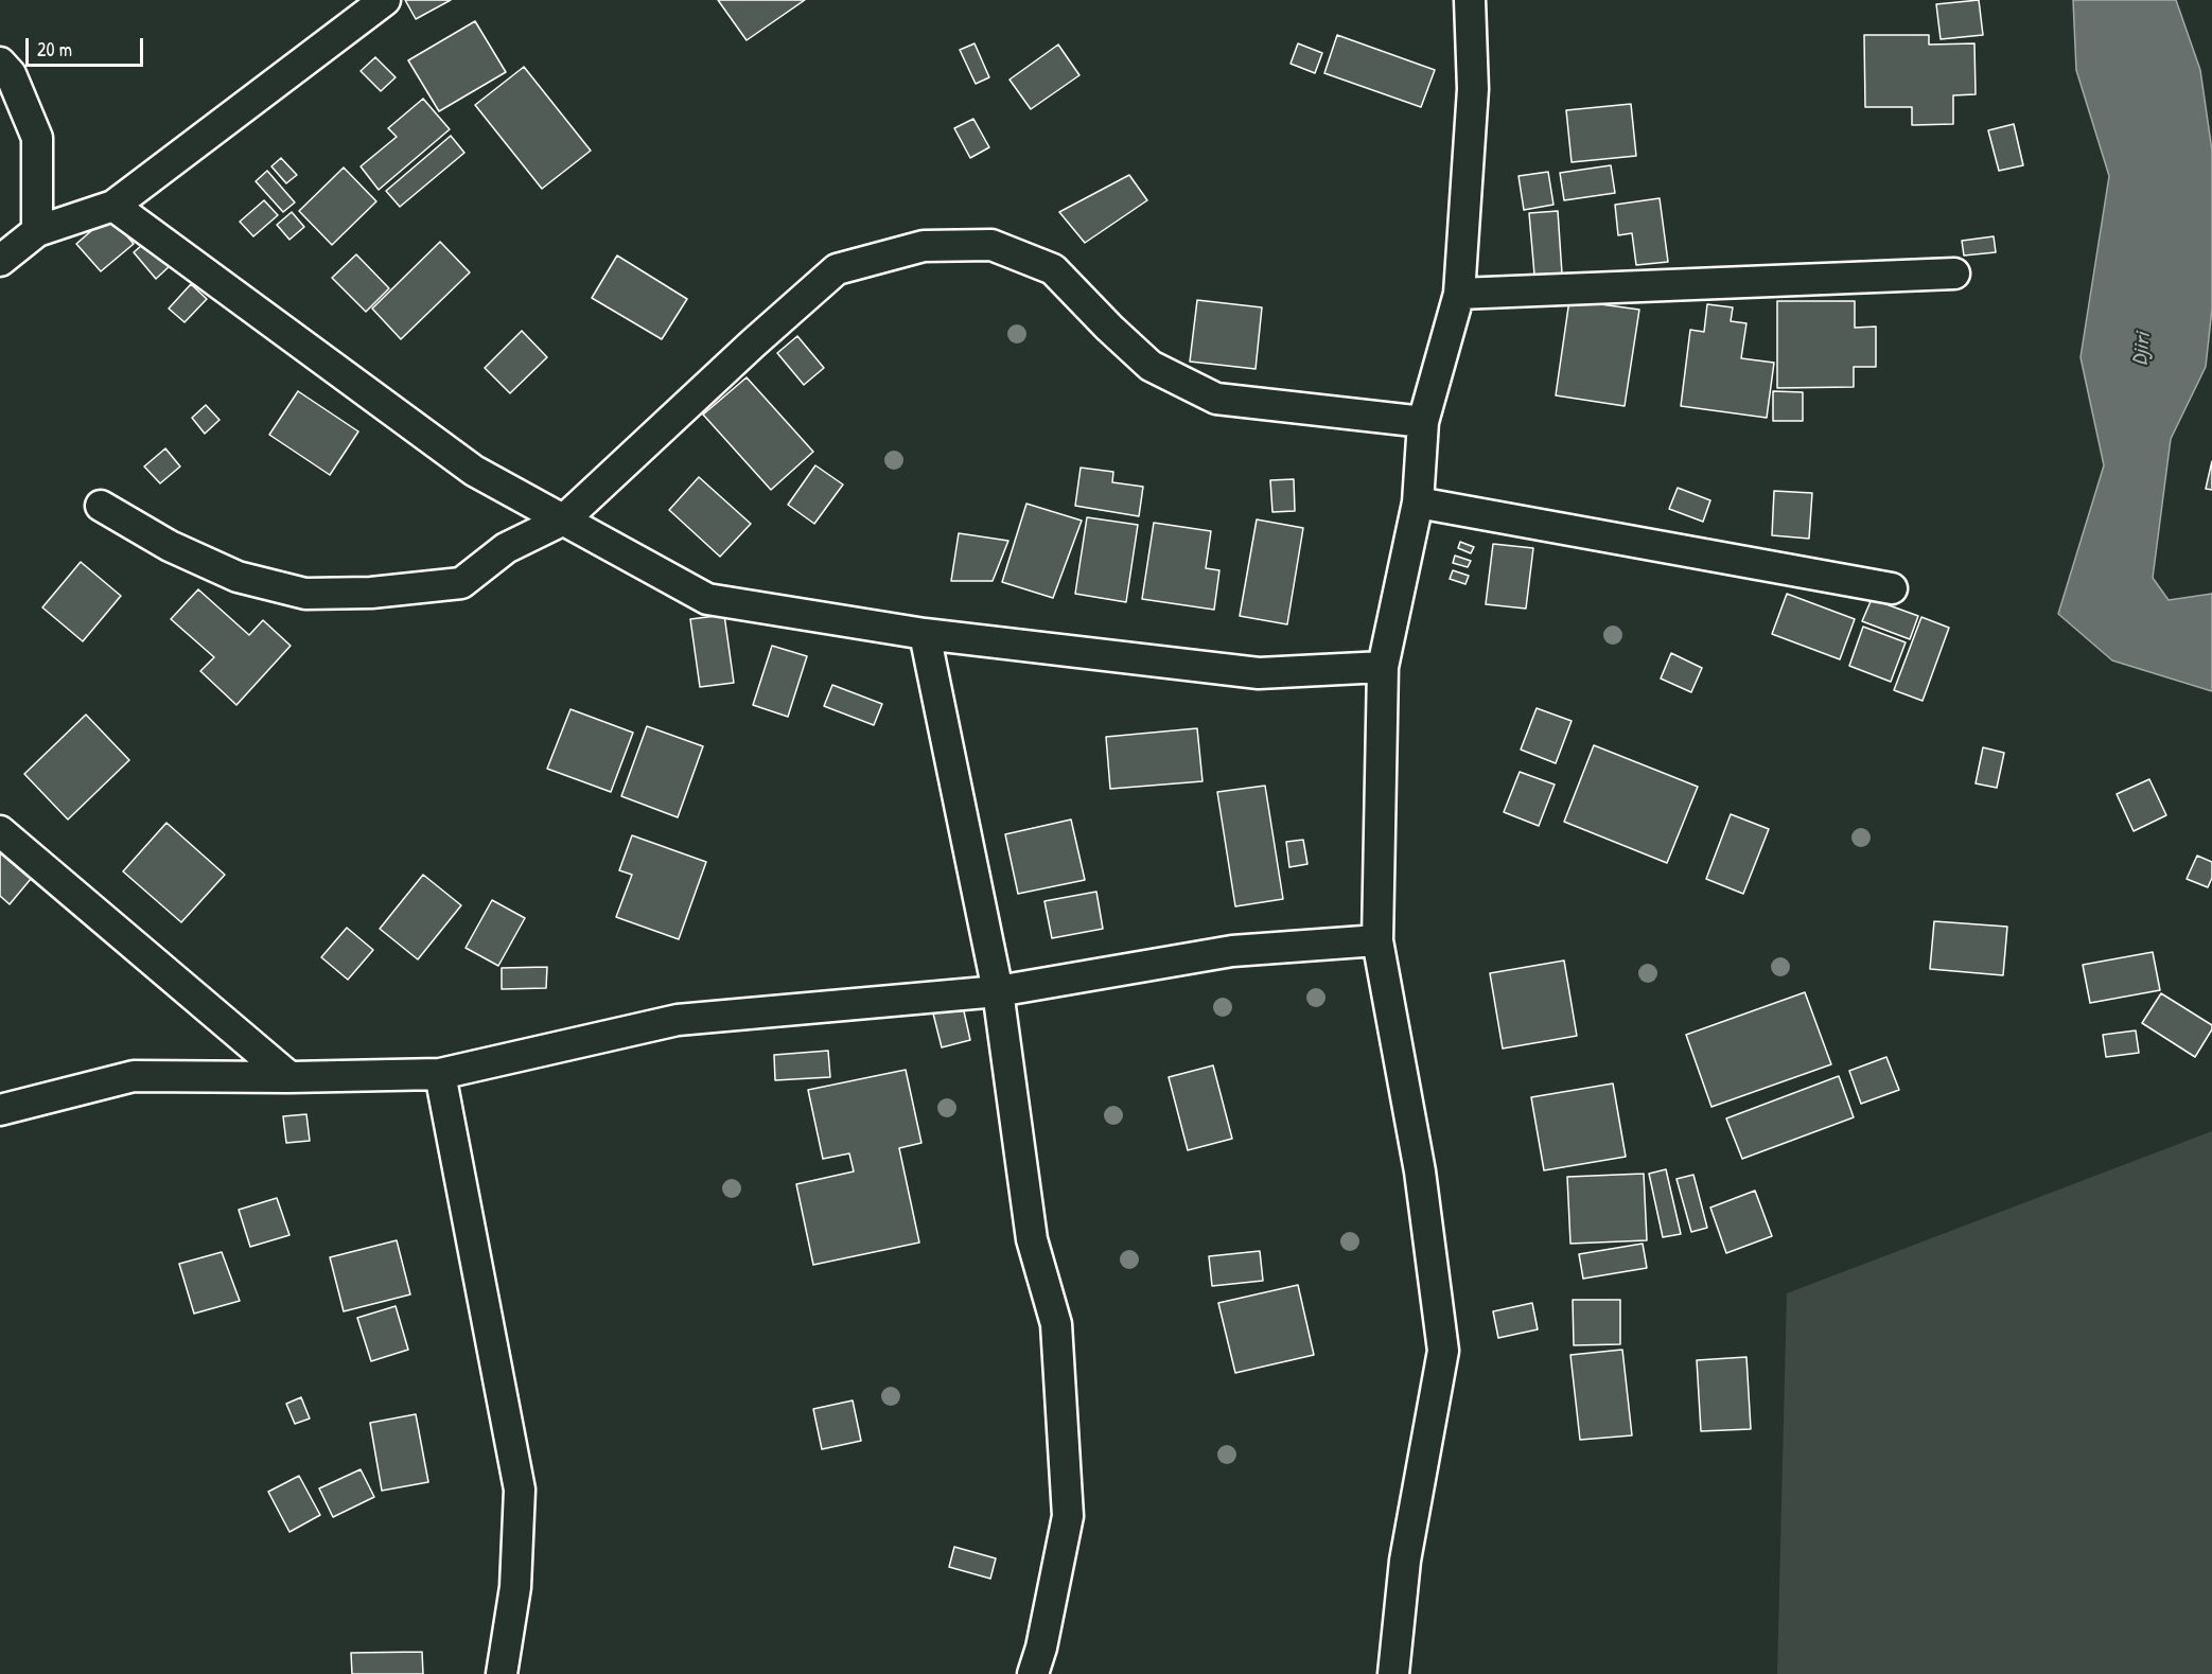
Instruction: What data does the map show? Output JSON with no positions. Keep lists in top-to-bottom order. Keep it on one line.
{"water":["Djiri"],"scale_bar":"20 m"}
